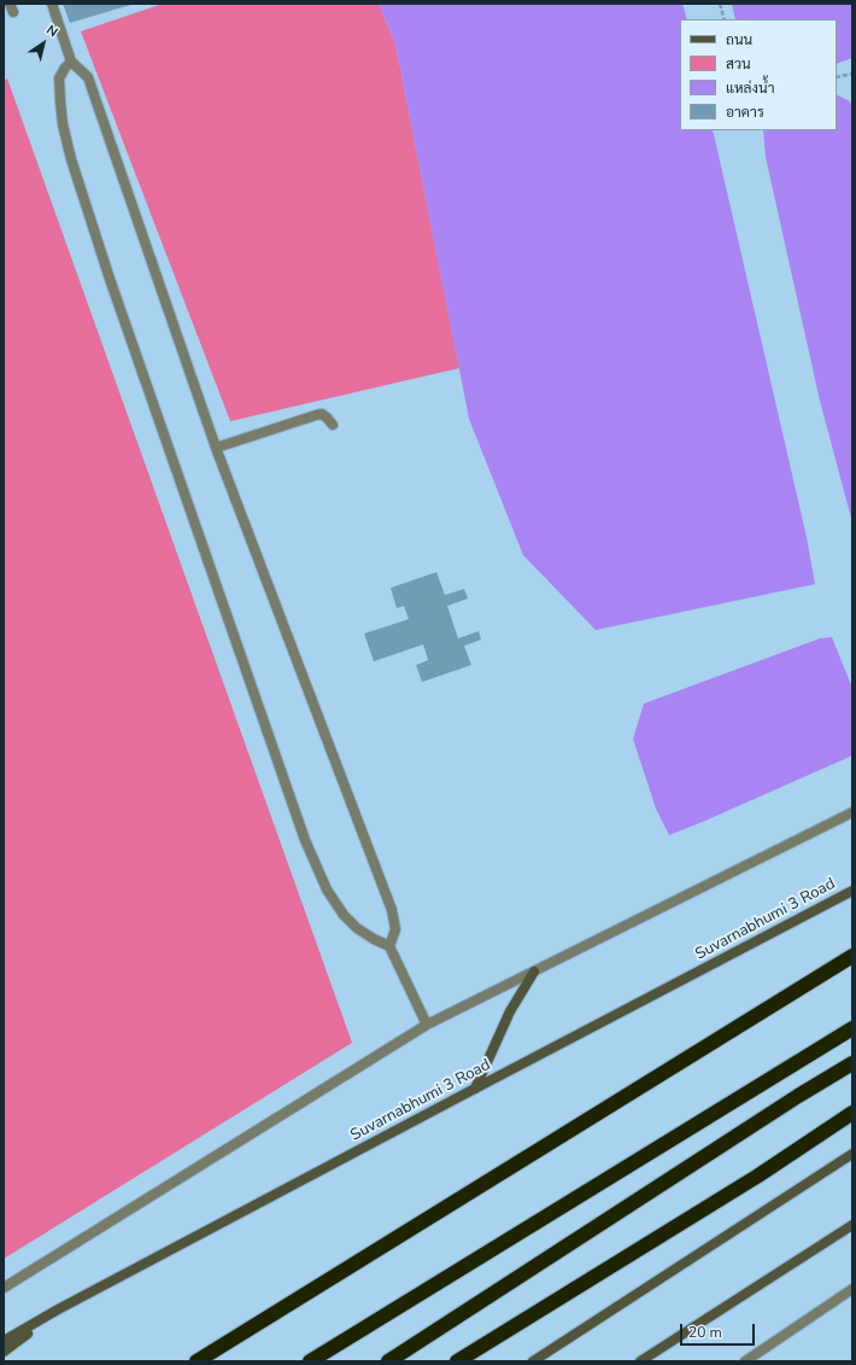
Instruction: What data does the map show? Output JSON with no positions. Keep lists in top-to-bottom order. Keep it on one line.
{"streets":{"main road":["Suvarnabhumi 3 Road"]},"legend":["ถนน","สวน","แหล่งน้ำ","อาคาร"],"scale_bar":"20 m","north":"top right"}
